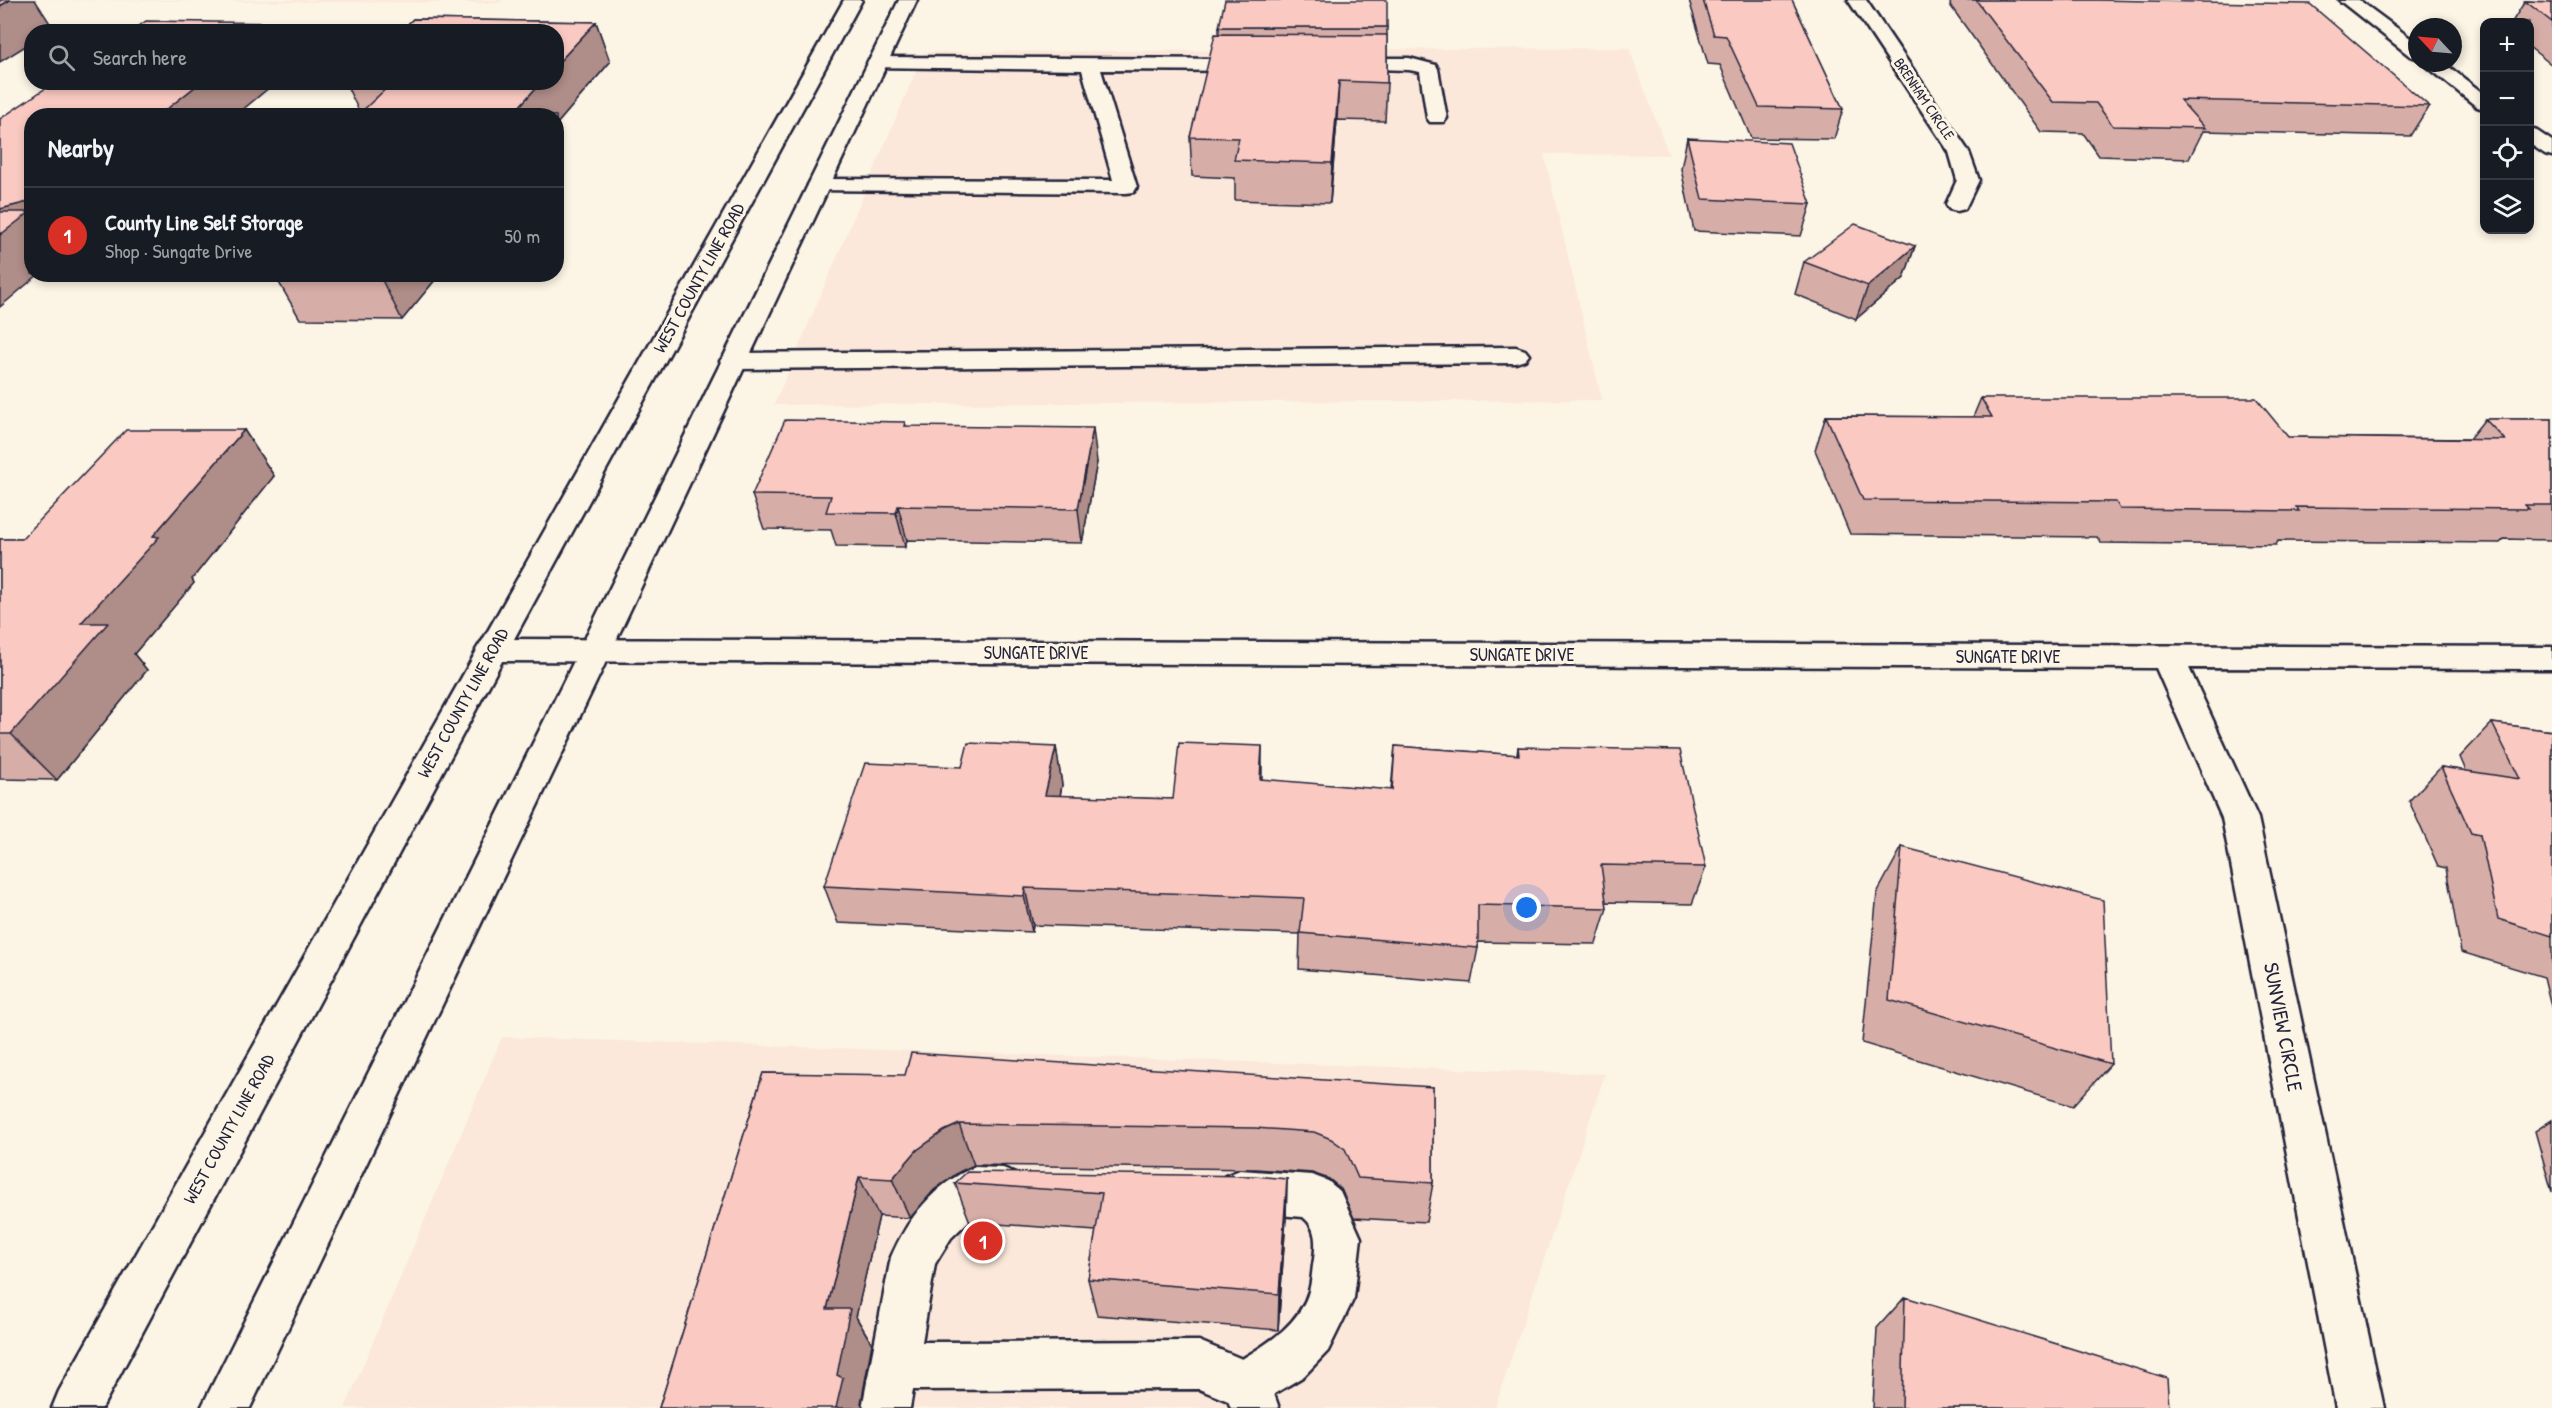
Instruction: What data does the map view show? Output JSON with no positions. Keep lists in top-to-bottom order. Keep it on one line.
{"streets":{"main road":["BRENHAM CIRCLE","WEST COUNTY LINE ROAD","SUNGATE DRIVE","SUNVIEW CIRCLE"]},"crossings":[["WEST COUNTY LINE ROAD","SUNGATE DRIVE"],["SUNGATE DRIVE","SUNVIEW CIRCLE"]],"north":"top left","page":{"map_buttons":["+","−"],"search":"Search here","heading":"Nearby","list":[{"mark":"1","name":"County Line Self Storage","note":"Shop · Sungate Drive","value":"50 m"}],"pins":"1"}}
